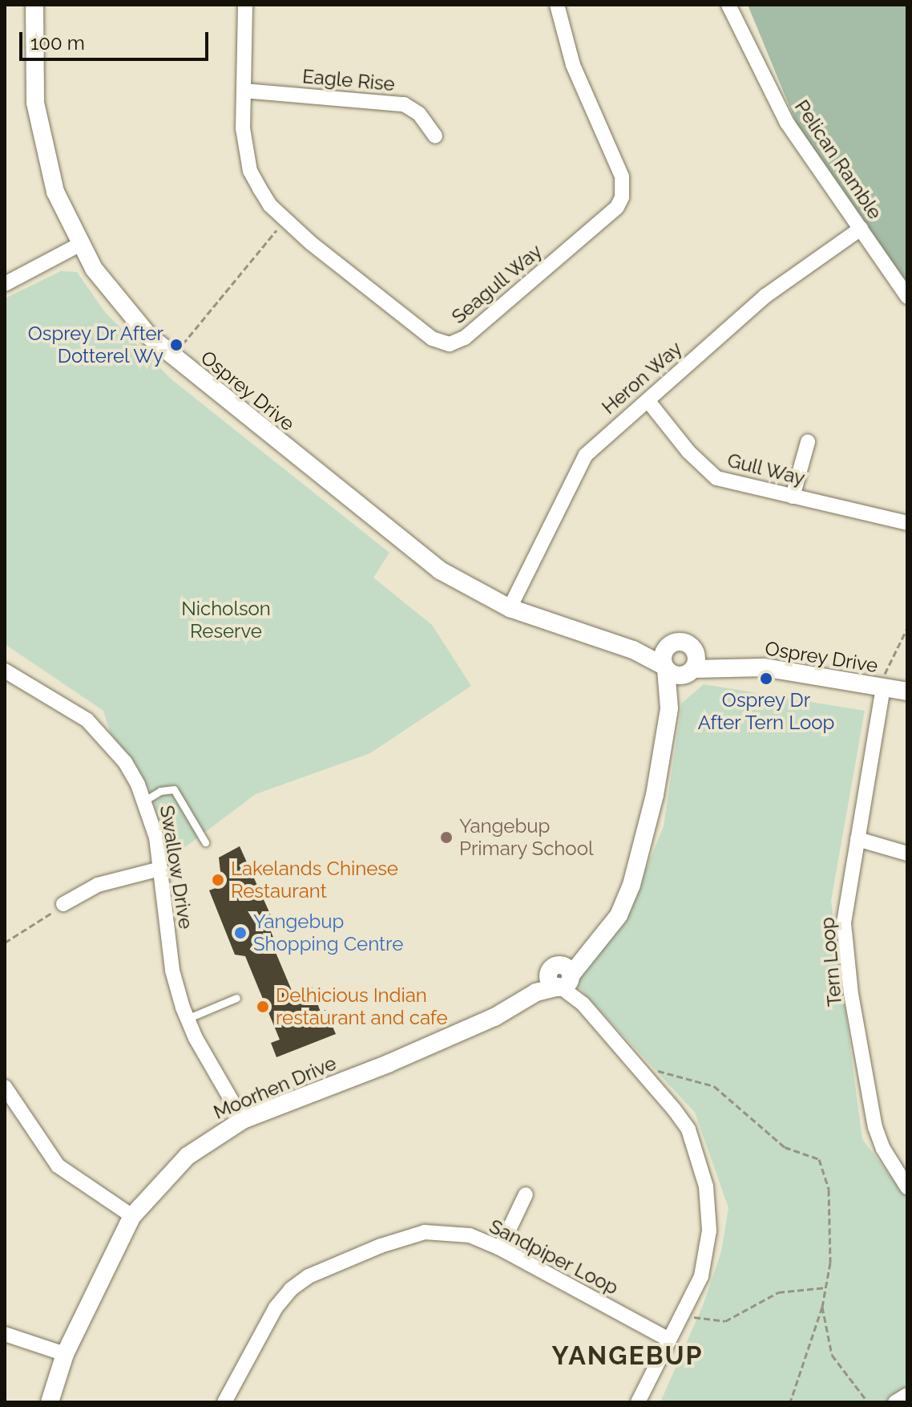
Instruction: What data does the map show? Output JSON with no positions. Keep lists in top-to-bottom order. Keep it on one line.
{"streets":{"street":["Eagle Rise","Pelican Ramble","Seagull Way","Heron Way","Osprey Drive","Gull Way","Swallow Drive","Tern Loop","Moorhen Drive","Sandpiper Loop"]},"crossings":[["Eagle Rise","Seagull Way"],["Pelican Ramble","Heron Way"],["Heron Way","Osprey Drive"],["Heron Way","Gull Way"],["Osprey Drive","Tern Loop"],["Osprey Drive","Moorhen Drive"],["Swallow Drive","Moorhen Drive"]],"districts":["YANGEBUP"],"parks":["Nicholson Reserve"],"places":["Osprey Dr After Dotterel Wy","Osprey Dr After Tern Loop","Yangebup Primary School","Lakelands Chinese Restaurant","Yangebup Shopping Centre","Delhicious Indian restaurant and cafe"],"scale_bar":"100 m"}
